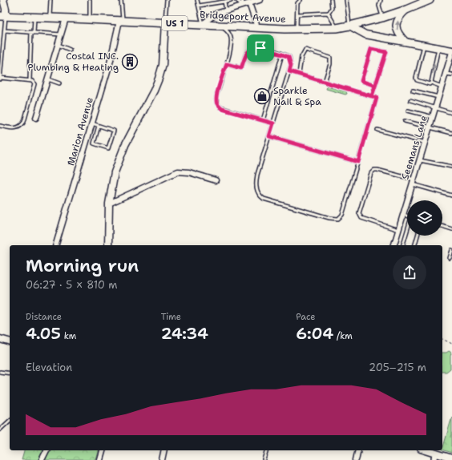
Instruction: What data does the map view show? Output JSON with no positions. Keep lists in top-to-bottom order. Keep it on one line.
{"streets":{"main road":["Bridgeport Avenue","US 1"],"street":["Marion Avenue","Seemans Lane"]},"crossings":[["Bridgeport Avenue","US 1"],["Bridgeport Avenue","Marion Avenue"]],"places":{"building":["Costal INC. Plumbing & Heating"],"shop":["Sparkle Nail & Spa"]},"page":{"heading":["Morning run","06:27 · 5 × 810 m"],"stats":[["Distance","4.05 km"],["Time","24:34"],["Pace","6:04 /km"]],"chart":["Elevation","205–215 m"]}}
